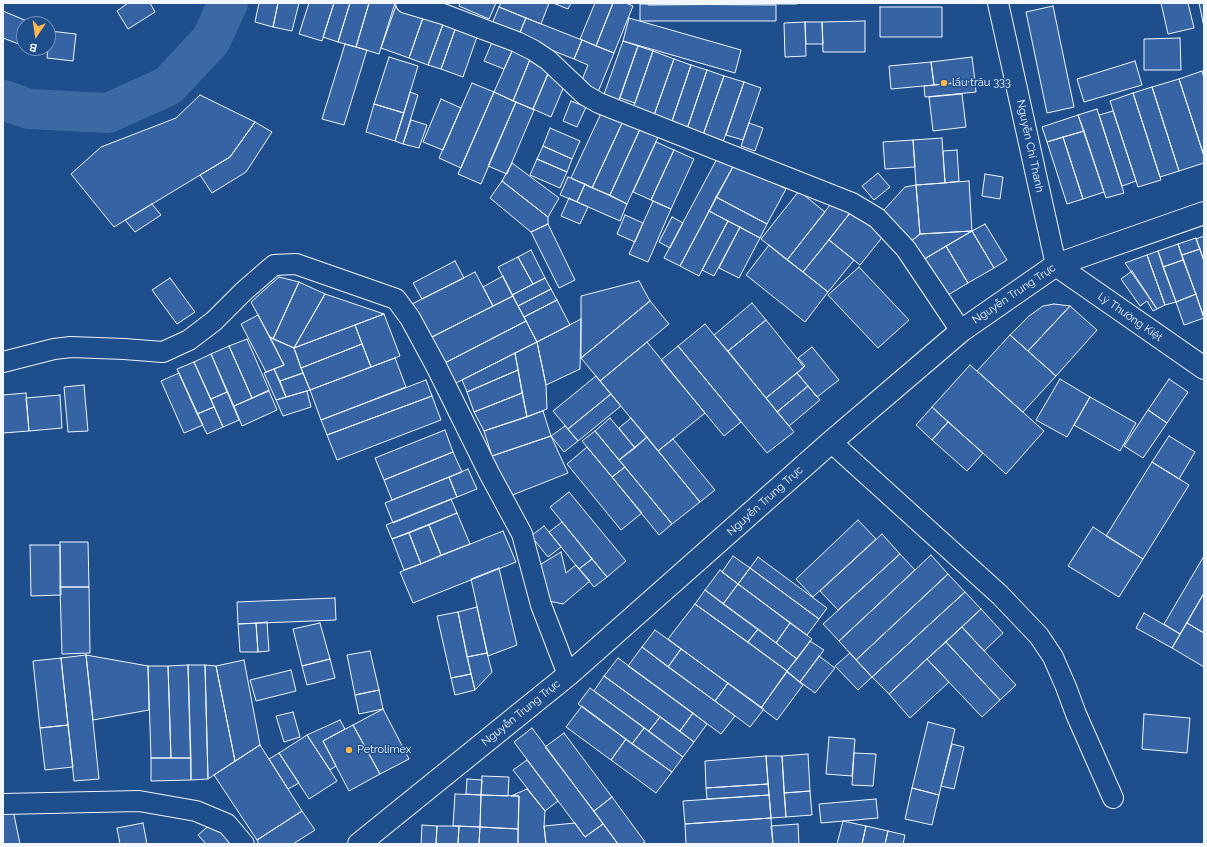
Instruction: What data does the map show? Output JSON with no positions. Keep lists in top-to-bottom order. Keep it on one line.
{"streets":{"main road":["Nguyễn Trung Trực","Lý Thường Kiệt"],"street":["Nguyễn Chí Thanh"]},"crossings":[["Nguyễn Chí Thanh","Nguyễn Trung Trực"],["Nguyễn Chí Thanh","Lý Thường Kiệt"],["Nguyễn Trung Trực","Lý Thường Kiệt"]],"places":["lẩu trâu 333","Petrolimex"],"north":"bottom"}
